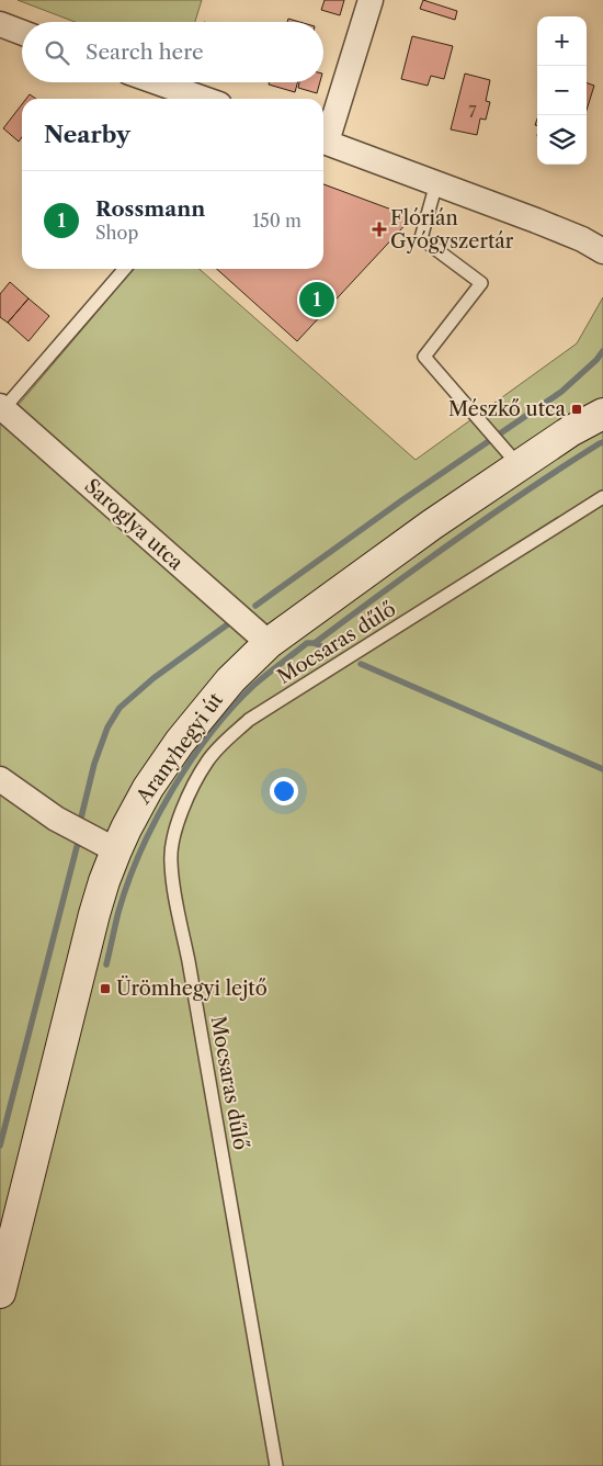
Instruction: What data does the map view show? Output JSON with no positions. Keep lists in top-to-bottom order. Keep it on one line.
{"streets":{"street":["Saroglya utca","Aranyhegyi út"],"lane":["Mocsaras dűlő"]},"crossings":[["Saroglya utca","Aranyhegyi út"]],"places":{"health":["Flórián Gyógyszertár"],"transit":["Mészkő utca","Ürömhegyi lejtő"]},"house_numbers":["7"],"page":{"map_buttons":["+","−"],"search":"Search here","heading":"Nearby","list":[{"mark":"1","name":"Rossmann","note":"Shop","value":"150 m"}],"pins":"1"}}
